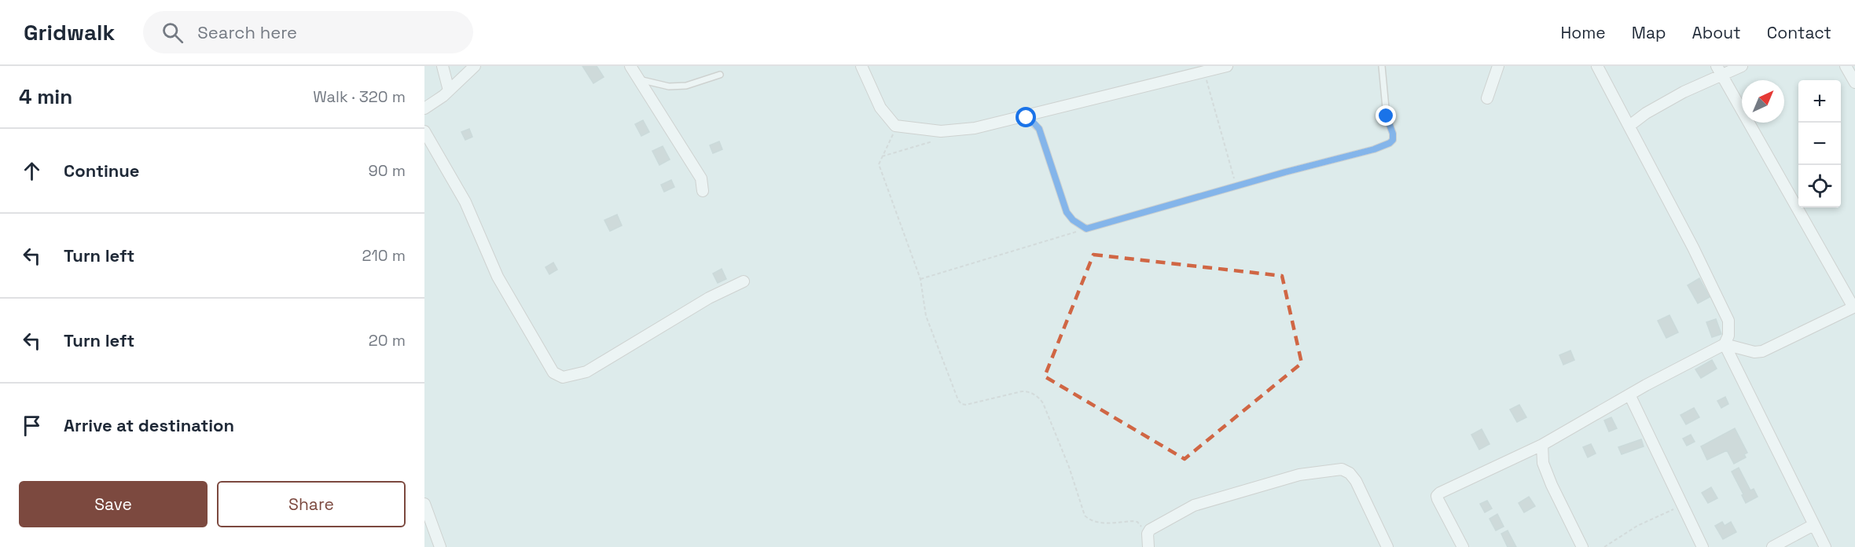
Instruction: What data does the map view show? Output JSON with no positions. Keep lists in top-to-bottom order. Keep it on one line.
{"north":"top right","page":{"header":"Gridwalk","search":"Search here","nav":["Home","Map","About","Contact"],"heading":["4 min","Walk · 320 m"],"map_buttons":["+","−"],"list":[["Continue","90 m"],["Turn left","210 m"],["Turn left","20 m"],"Arrive at destination"],"buttons":["Save","Share"]}}
